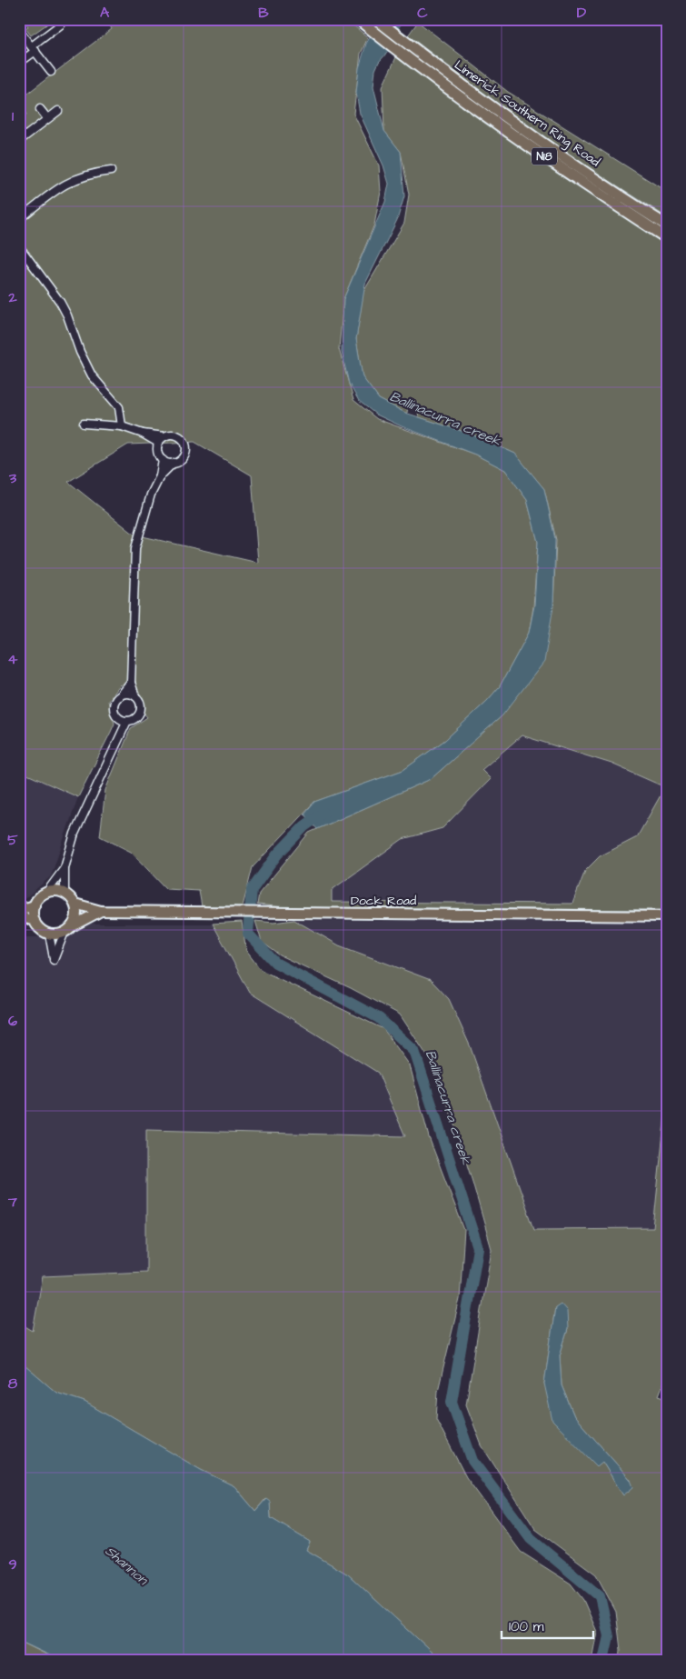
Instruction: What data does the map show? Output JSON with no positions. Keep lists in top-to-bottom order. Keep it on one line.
{"streets":{"highway":["Limerick Southern Ring Road","N18"],"main road":["Dock Road"]},"water":["Ballinacurra creek","Shannon"],"scale_bar":"100 m","grid":{"columns":["A","B","C","D"],"rows":["1","2","3","4","5","6","7","8","9"]}}
